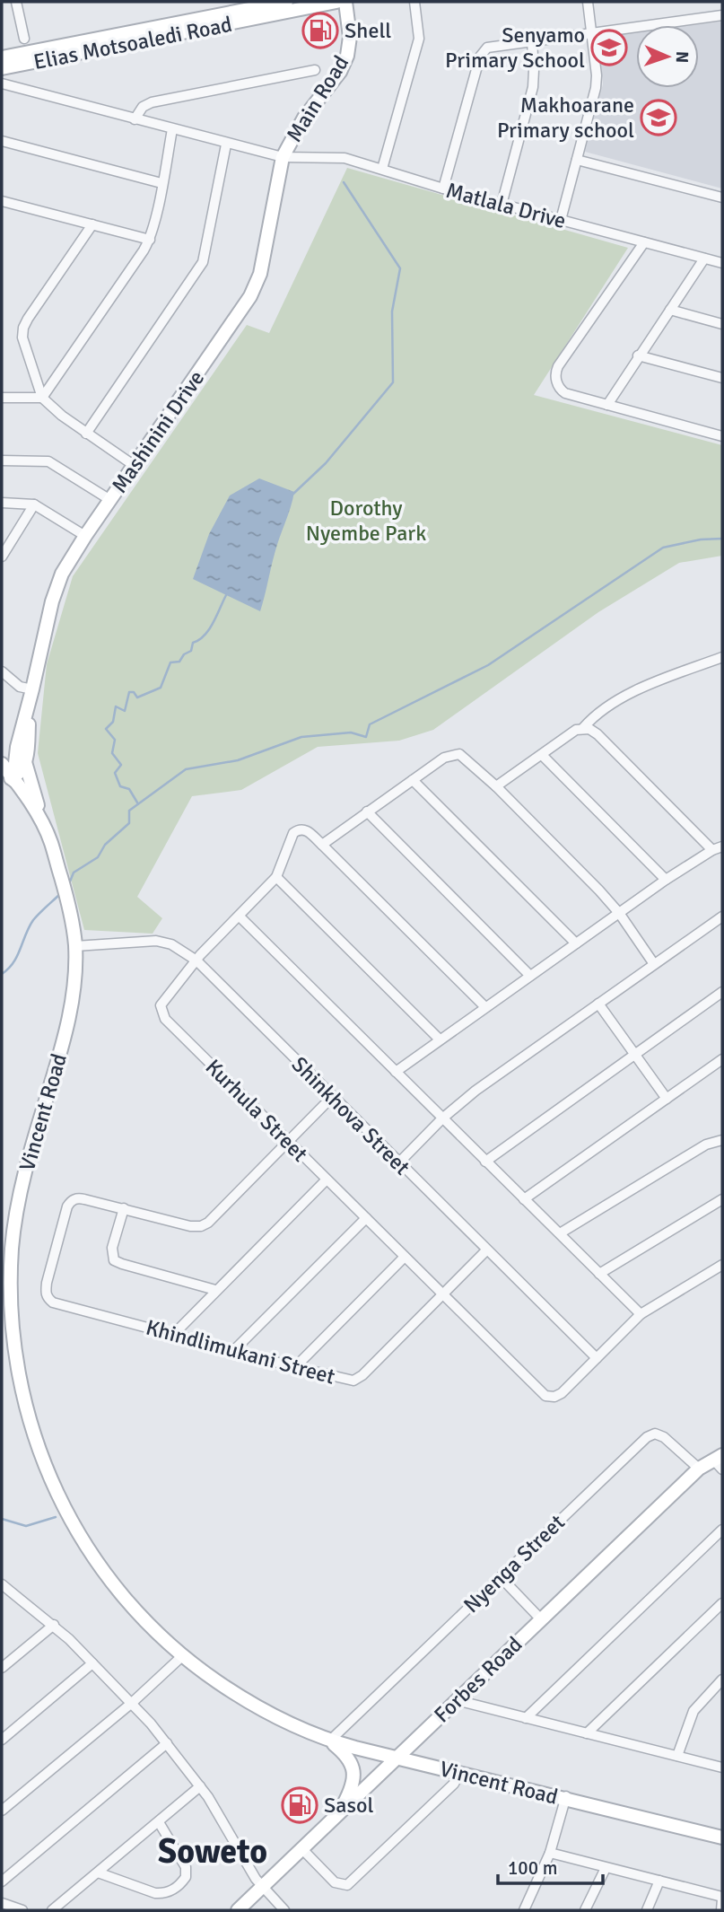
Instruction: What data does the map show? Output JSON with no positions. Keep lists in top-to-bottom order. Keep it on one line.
{"streets":{"main road":["Elias Motsoaledi Road","Main Road","Mashinini Drive","Vincent Road","Forbes Road"],"street":["Matlala Drive","Kurhula Street","Shinkhova Street","Khindlimukani Street","Nyenga Street"]},"crossings":[["Main Road","Matlala Drive"],["Main Road","Mashinini Drive"],["Matlala Drive","Mashinini Drive"],["Mashinini Drive","Vincent Road"],["Kurhula Street","Shinkhova Street"],["Kurhula Street","Khindlimukani Street"],["Vincent Road","Shinkhova Street"],["Vincent Road","Nyenga Street"],["Vincent Road","Forbes Road"],["Shinkhova Street","Khindlimukani Street"],["Nyenga Street","Forbes Road"]],"districts":["Soweto"],"parks":["Dorothy Nyembe Park"],"places":{"fuel station":["Shell","Sasol"],"school or university":["Senyamo Primary School","Makhoarane Primary school"]},"scale_bar":"100 m","north":"right"}
